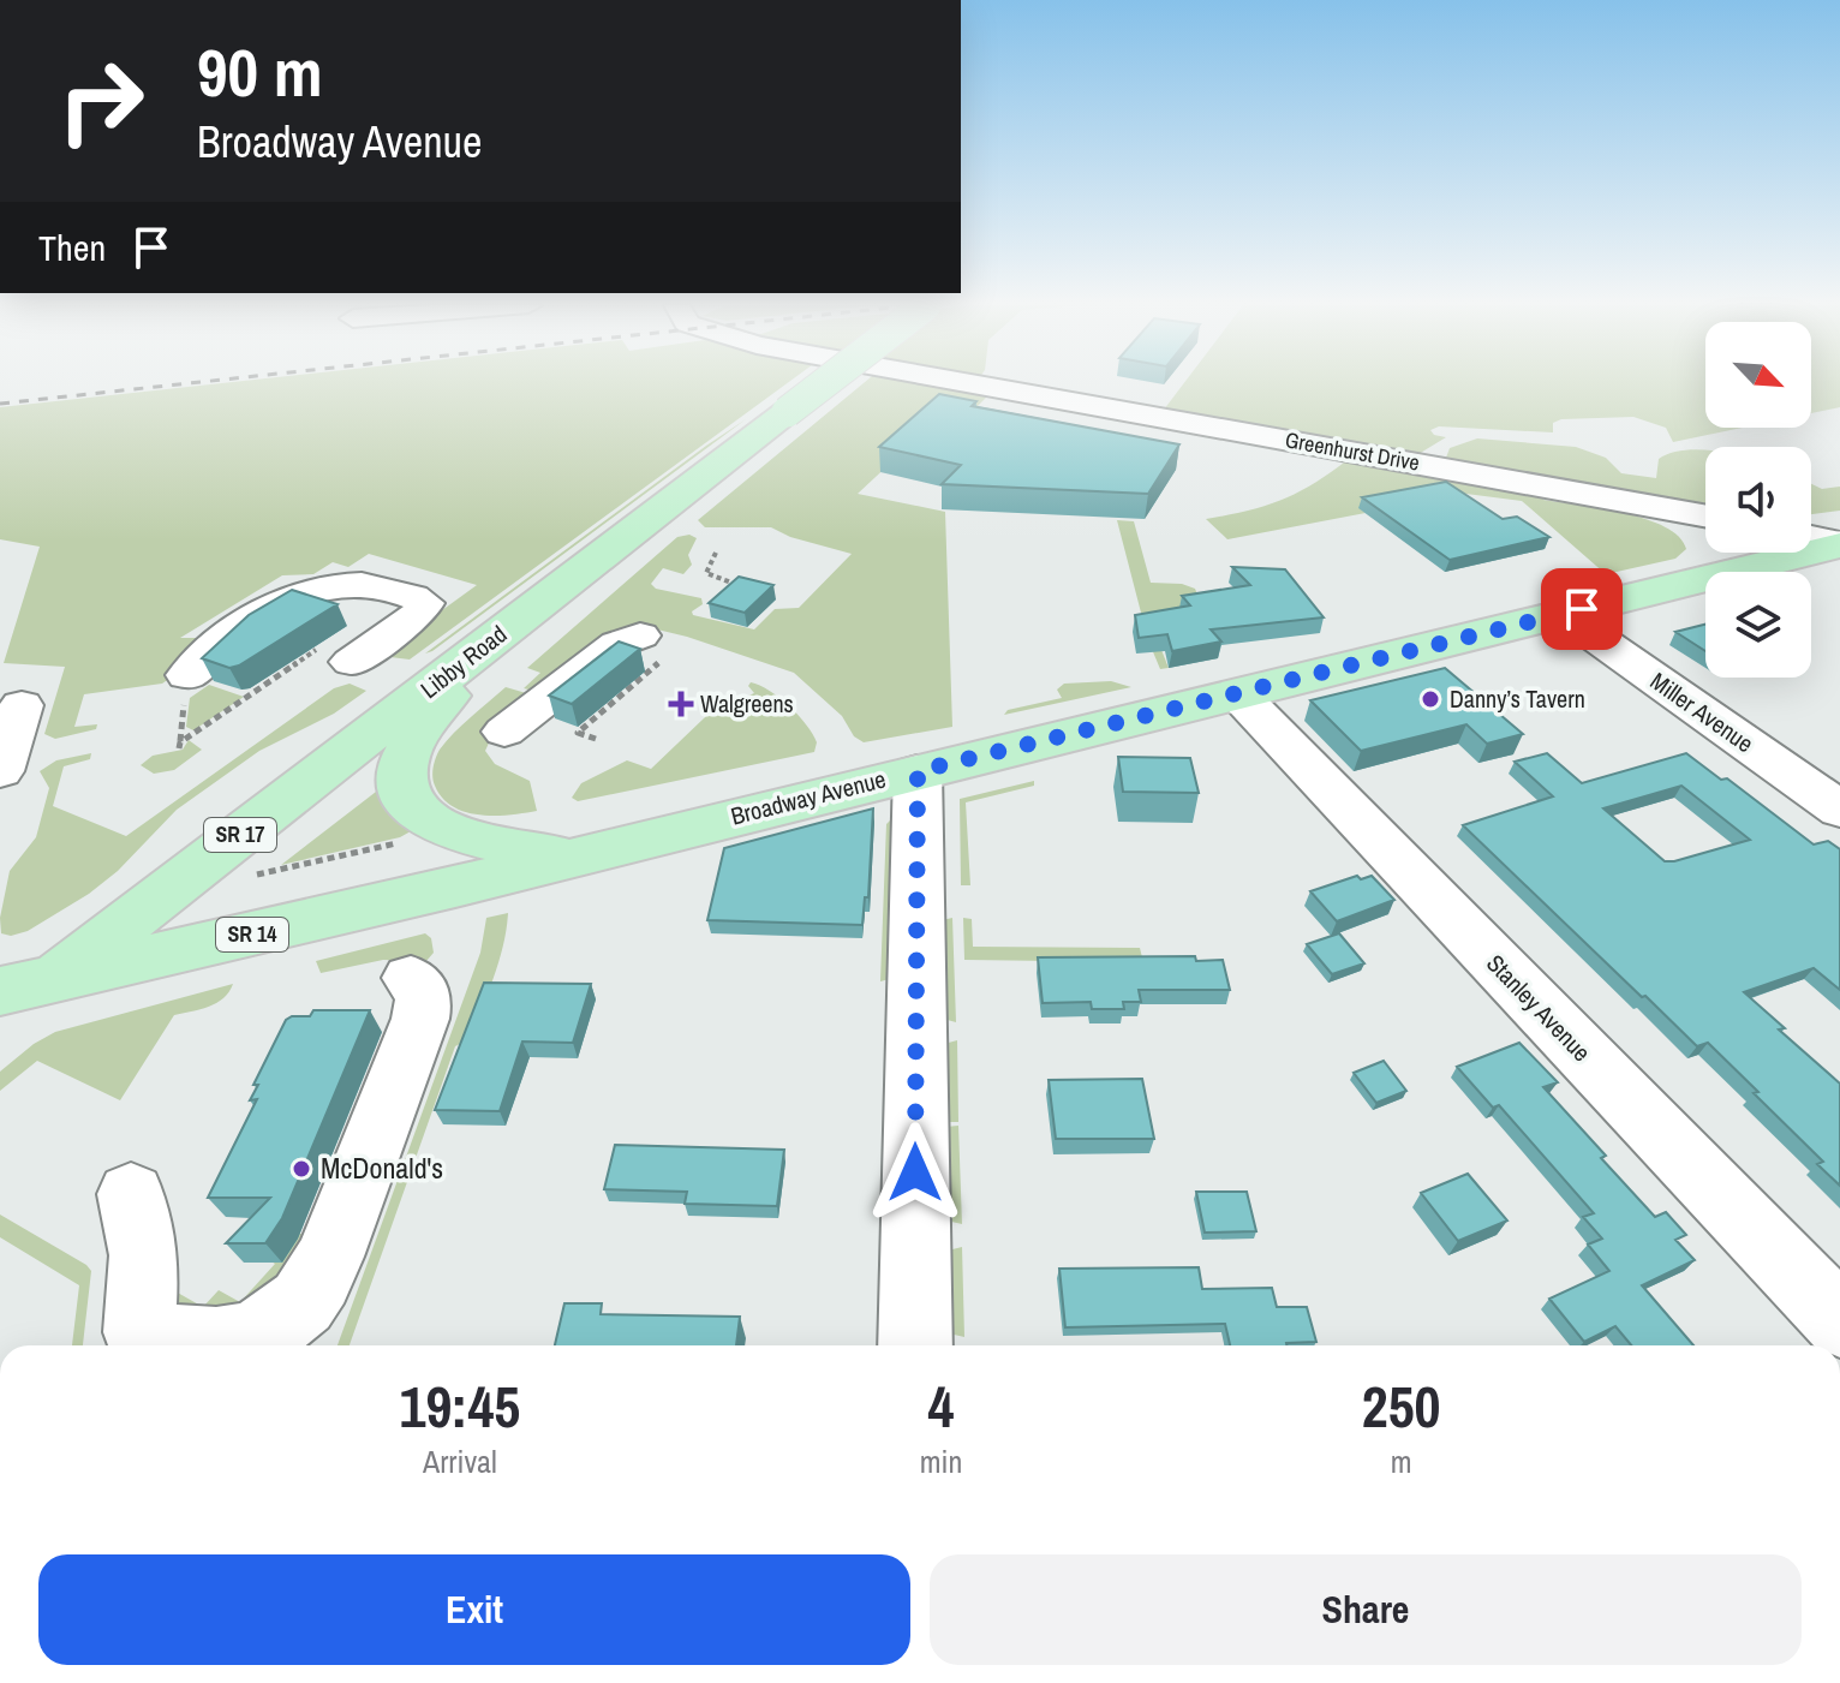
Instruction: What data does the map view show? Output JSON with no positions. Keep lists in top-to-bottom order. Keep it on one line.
{"streets":{"main road":["Libby Road","Broadway Avenue","SR 17","SR 14"],"street":["Greenhurst Drive","Miller Avenue","Stanley Avenue"]},"crossings":[["Libby Road","Broadway Avenue"],["Miller Avenue","Broadway Avenue"],["Broadway Avenue","Stanley Avenue"]],"places":{"other":["Danny’s Tavern","McDonald's"],"health":["Walgreens"]},"north":"bottom right","page":{"turn":["90 m","Broadway Avenue"],"then":"Then","eta":["19:45","Arrival","4","min","250","m"],"buttons":["Exit","Share"]}}
